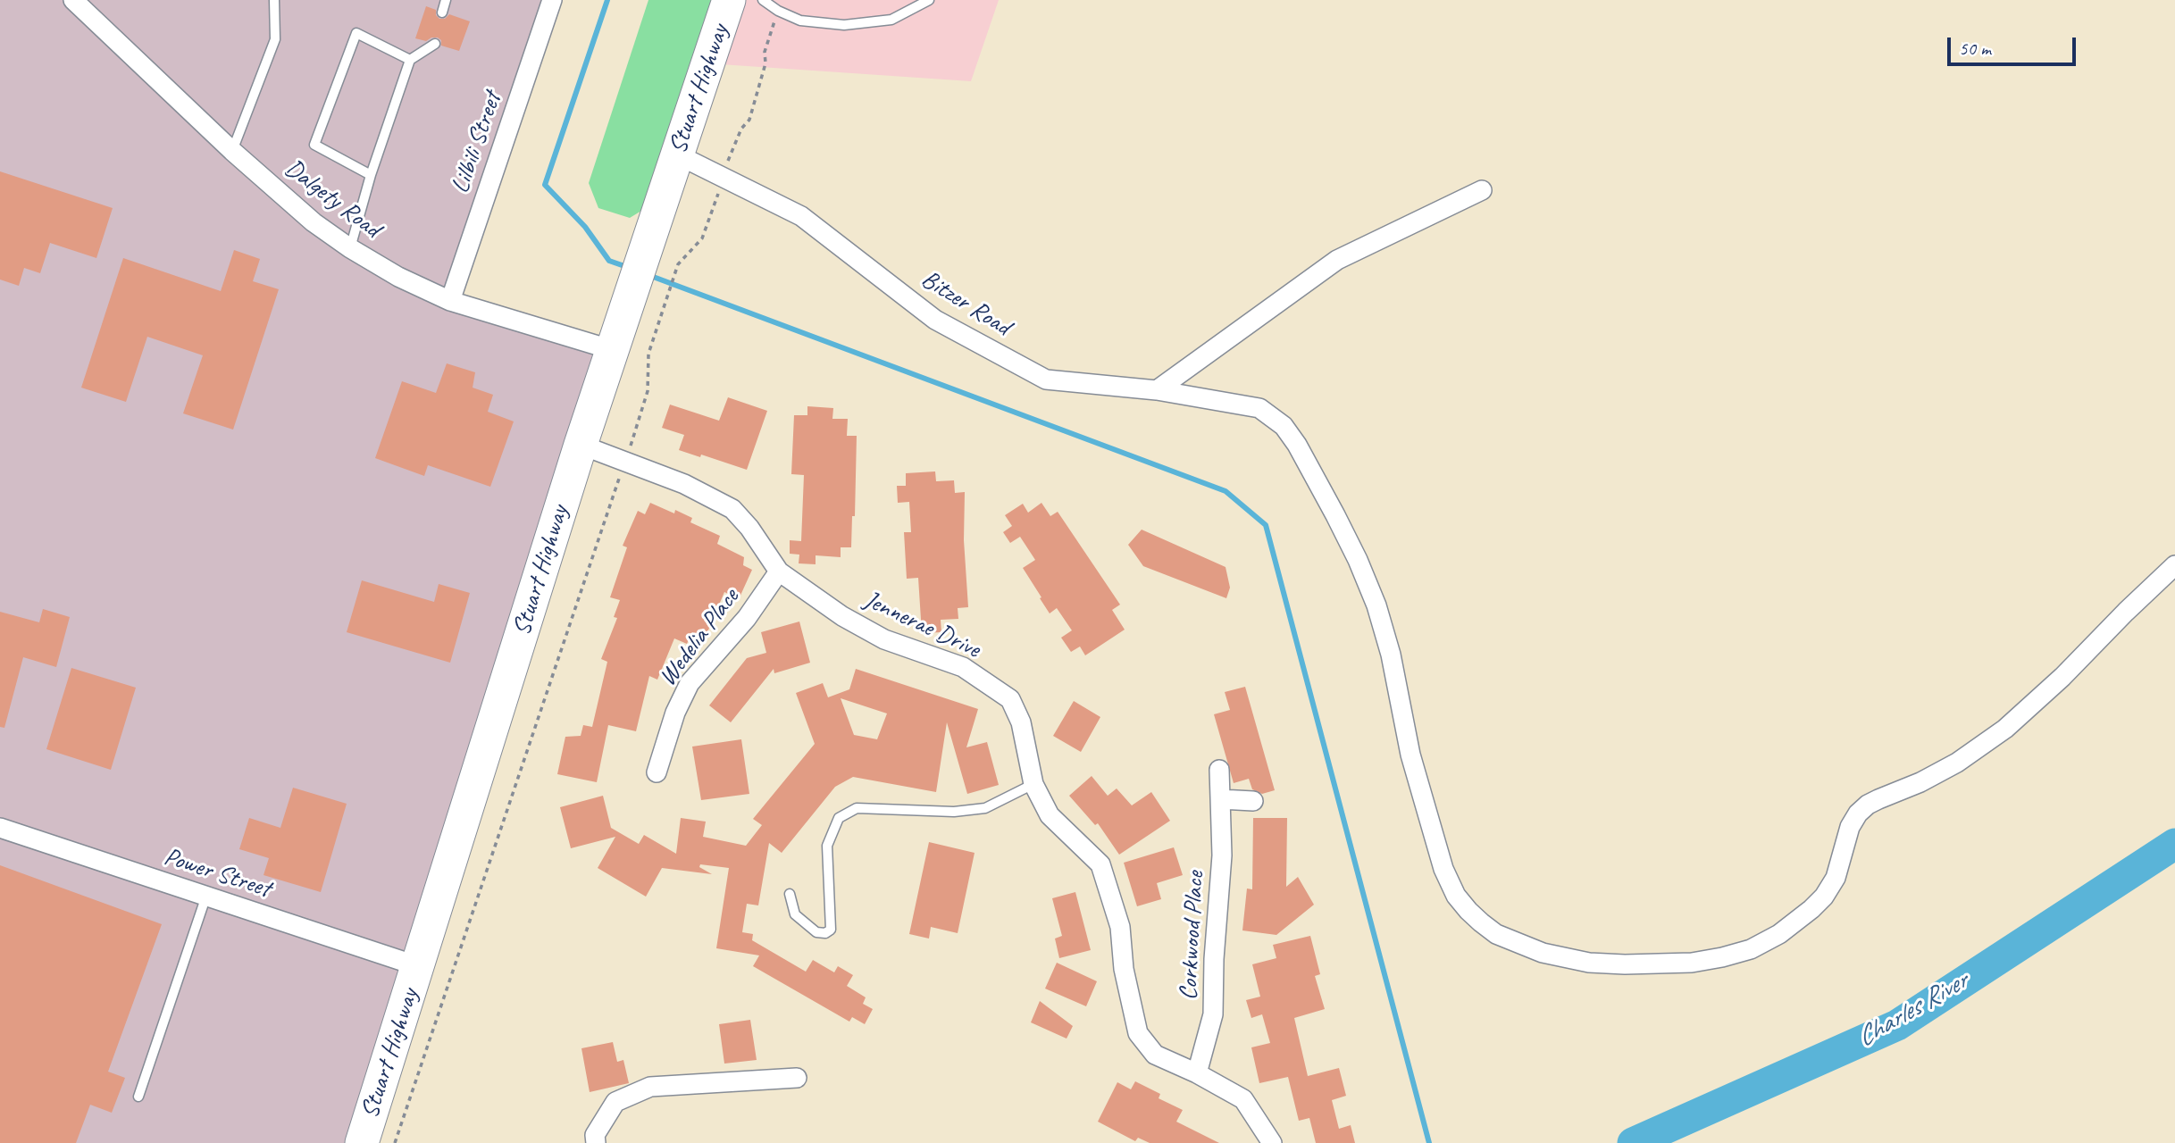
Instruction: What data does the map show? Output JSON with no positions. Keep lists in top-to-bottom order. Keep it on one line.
{"streets":{"highway":["Stuart Highway"],"street":["Lilbili Street","Dalgety Road","Bitzer Road","Jennerae Drive","Wedelia Place","Power Street","Corkwood Place"]},"crossings":[["Stuart Highway","Dalgety Road"],["Stuart Highway","Bitzer Road"],["Stuart Highway","Jennerae Drive"],["Stuart Highway","Power Street"],["Lilbili Street","Dalgety Road"],["Jennerae Drive","Wedelia Place"],["Jennerae Drive","Corkwood Place"]],"water":["Charles River"],"scale_bar":"50 m"}
